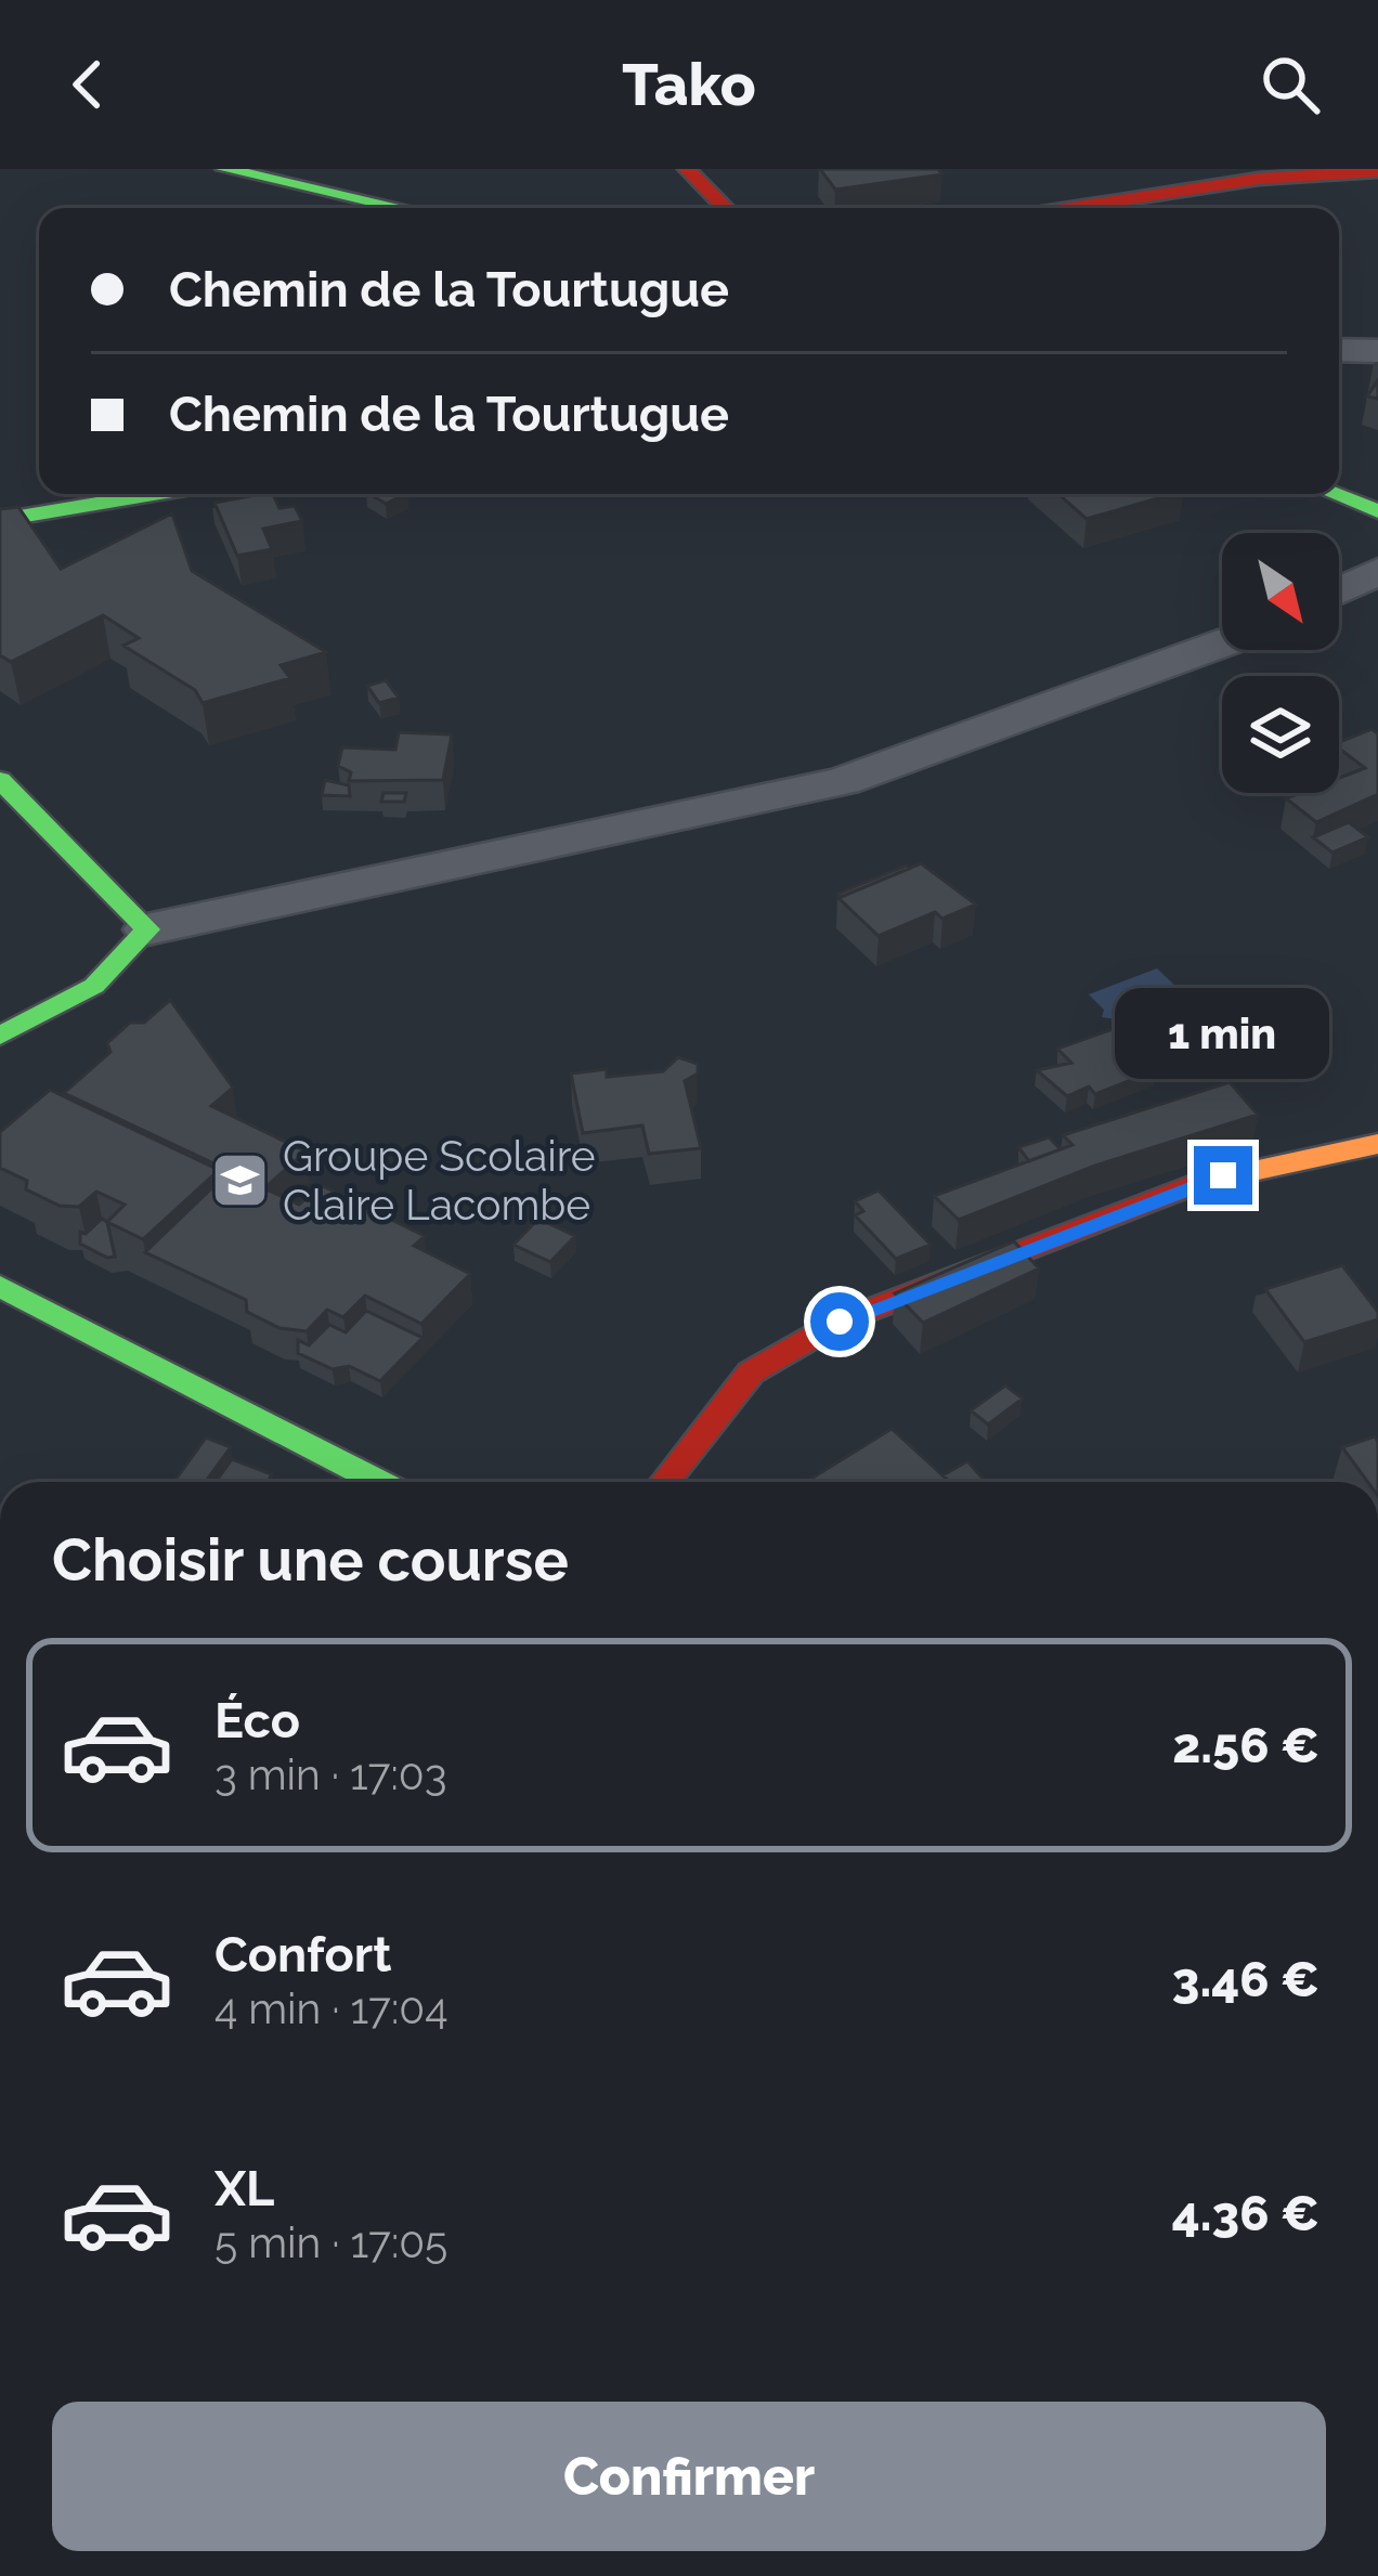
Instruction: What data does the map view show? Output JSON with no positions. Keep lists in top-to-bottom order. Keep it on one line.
{"places":{"school or university":["Groupe Scolaire Claire Lacombe"]},"north":"bottom right","page":{"header":"Tako","banner":["Chemin de la Tourtugue","Chemin de la Tourtugue"],"bubble":"1 min","heading":"Choisir une course","list":[{"name":"Éco","note":"3 min · 17:03","value":"2.56 €"},{"name":"Confort","note":"4 min · 17:04","value":"3.46 €"},{"name":"XL","note":"5 min · 17:05","value":"4.36 €"}],"buttons":"Confirmer"}}
